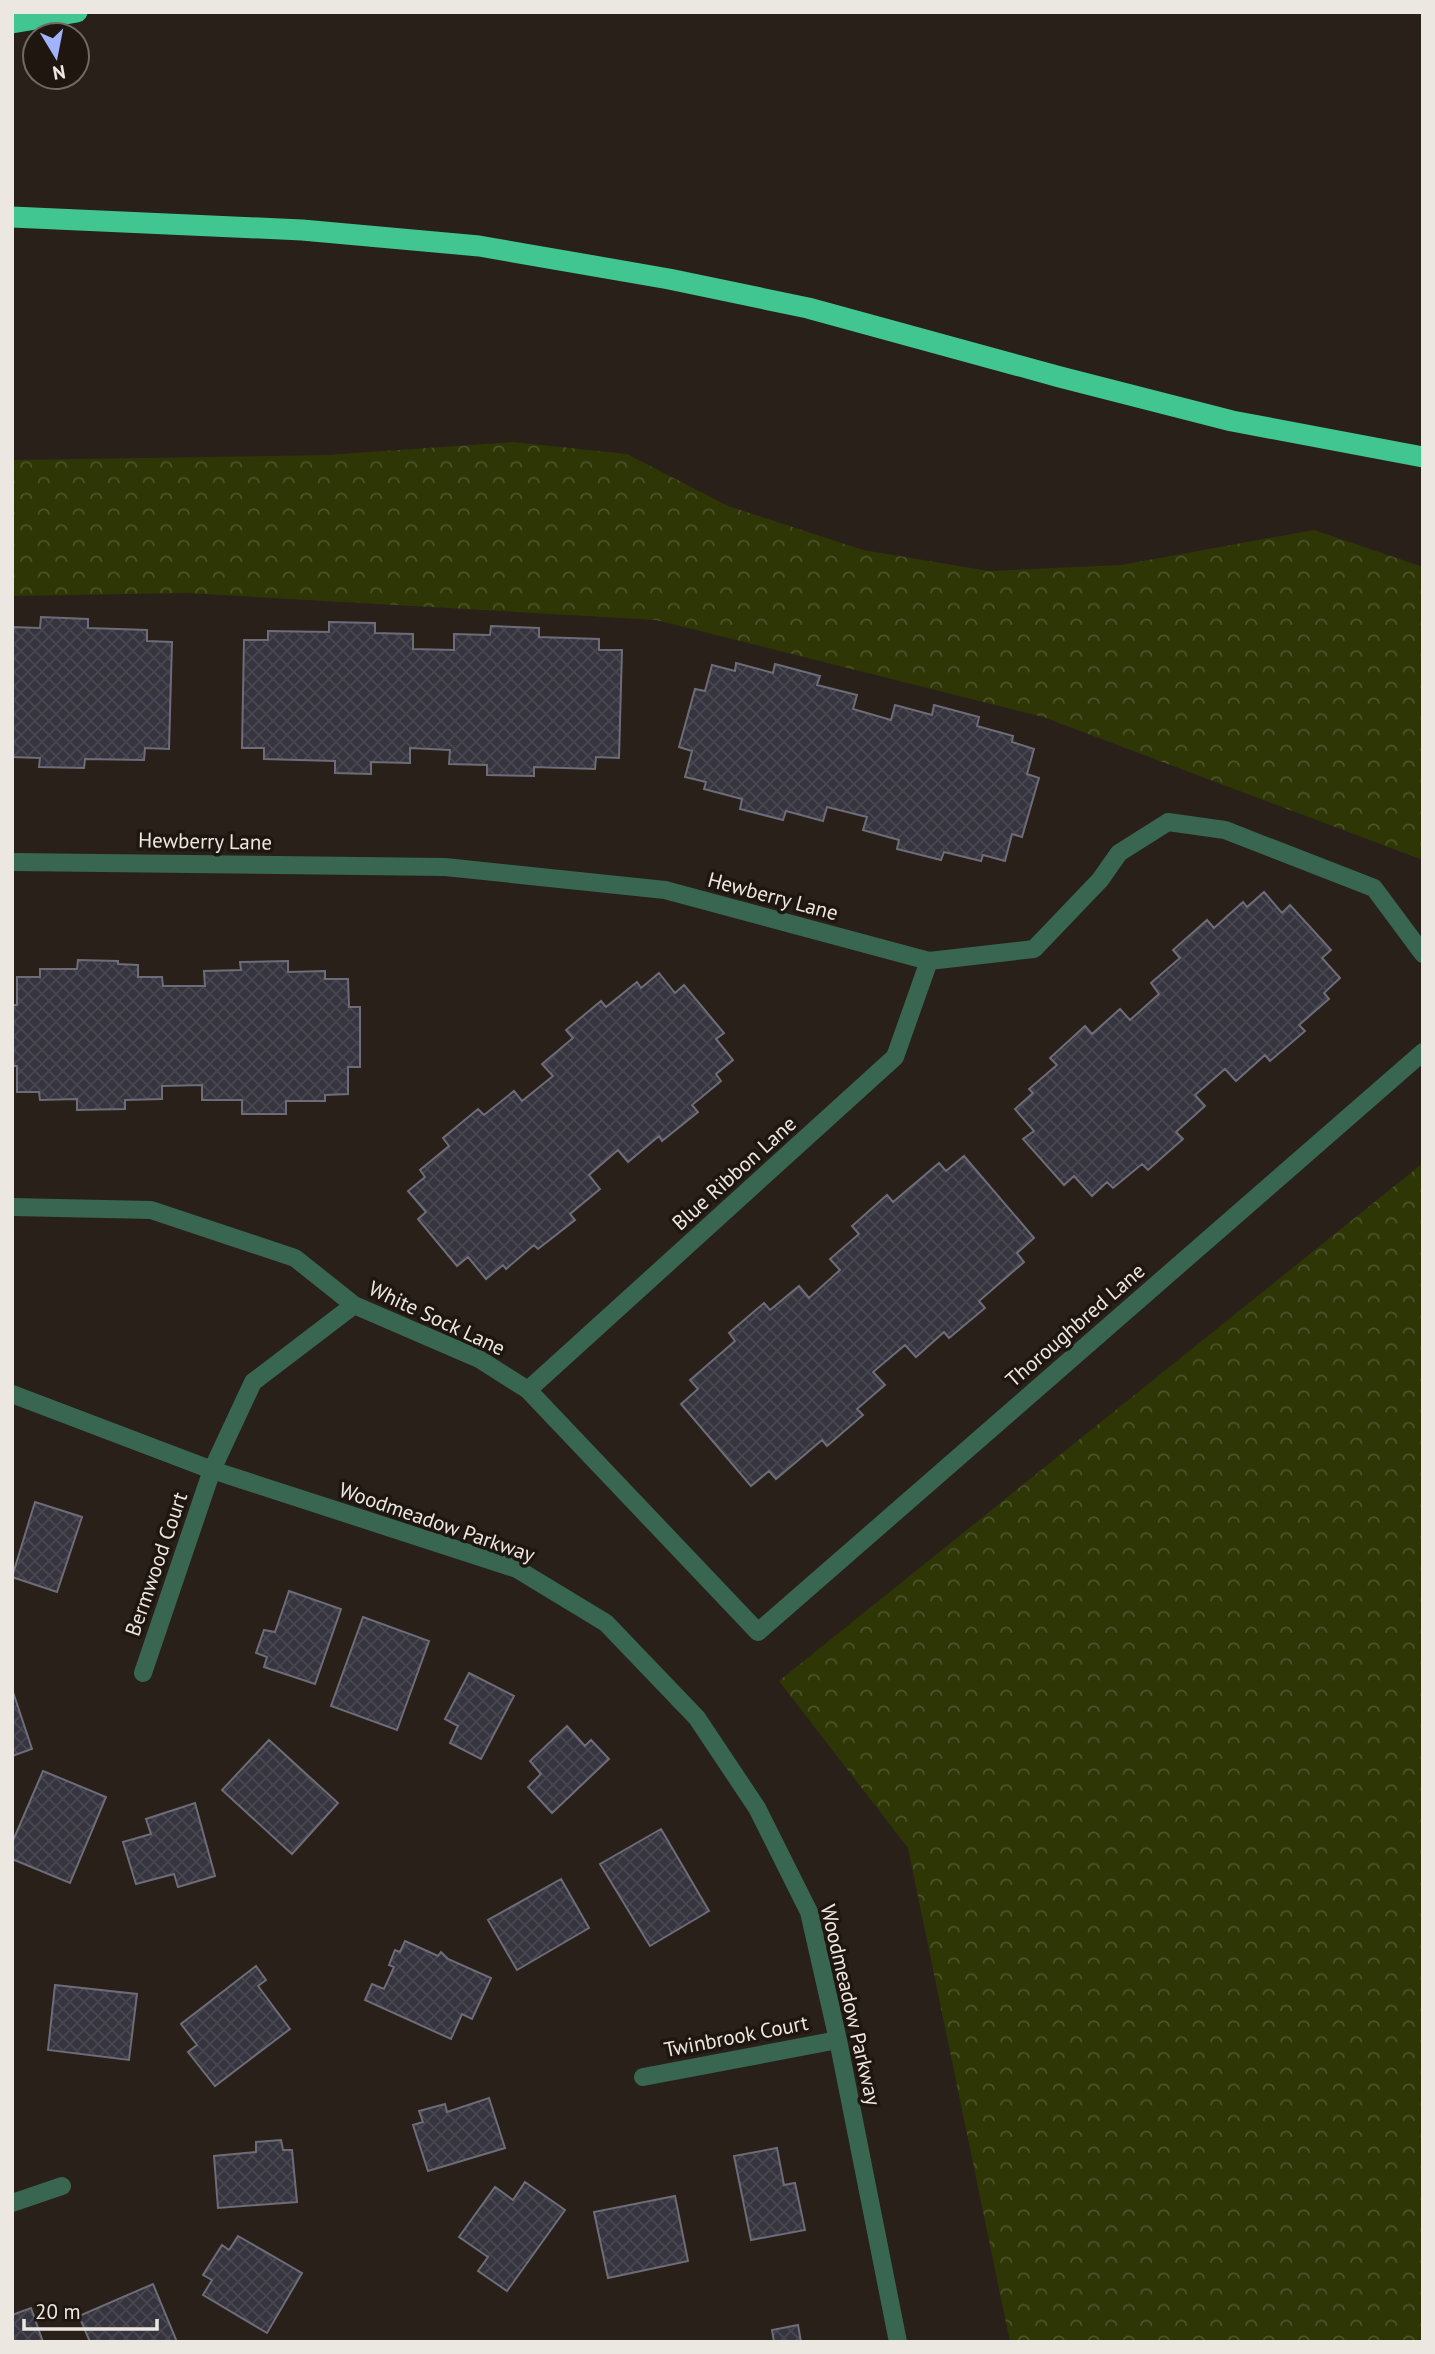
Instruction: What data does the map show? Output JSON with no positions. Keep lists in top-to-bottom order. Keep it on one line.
{"streets":{"street":["Hewberry Lane","Blue Ribbon Lane","White Sock Lane","Thoroughbred Lane","Woodmeadow Parkway","Bermwood Court","Twinbrook Court"]},"crossings":[["Hewberry Lane","Blue Ribbon Lane"],["Blue Ribbon Lane","White Sock Lane"],["White Sock Lane","Thoroughbred Lane"],["White Sock Lane","Bermwood Court"],["Woodmeadow Parkway","Bermwood Court"],["Woodmeadow Parkway","Twinbrook Court"]],"scale_bar":"20 m","north":"bottom"}
